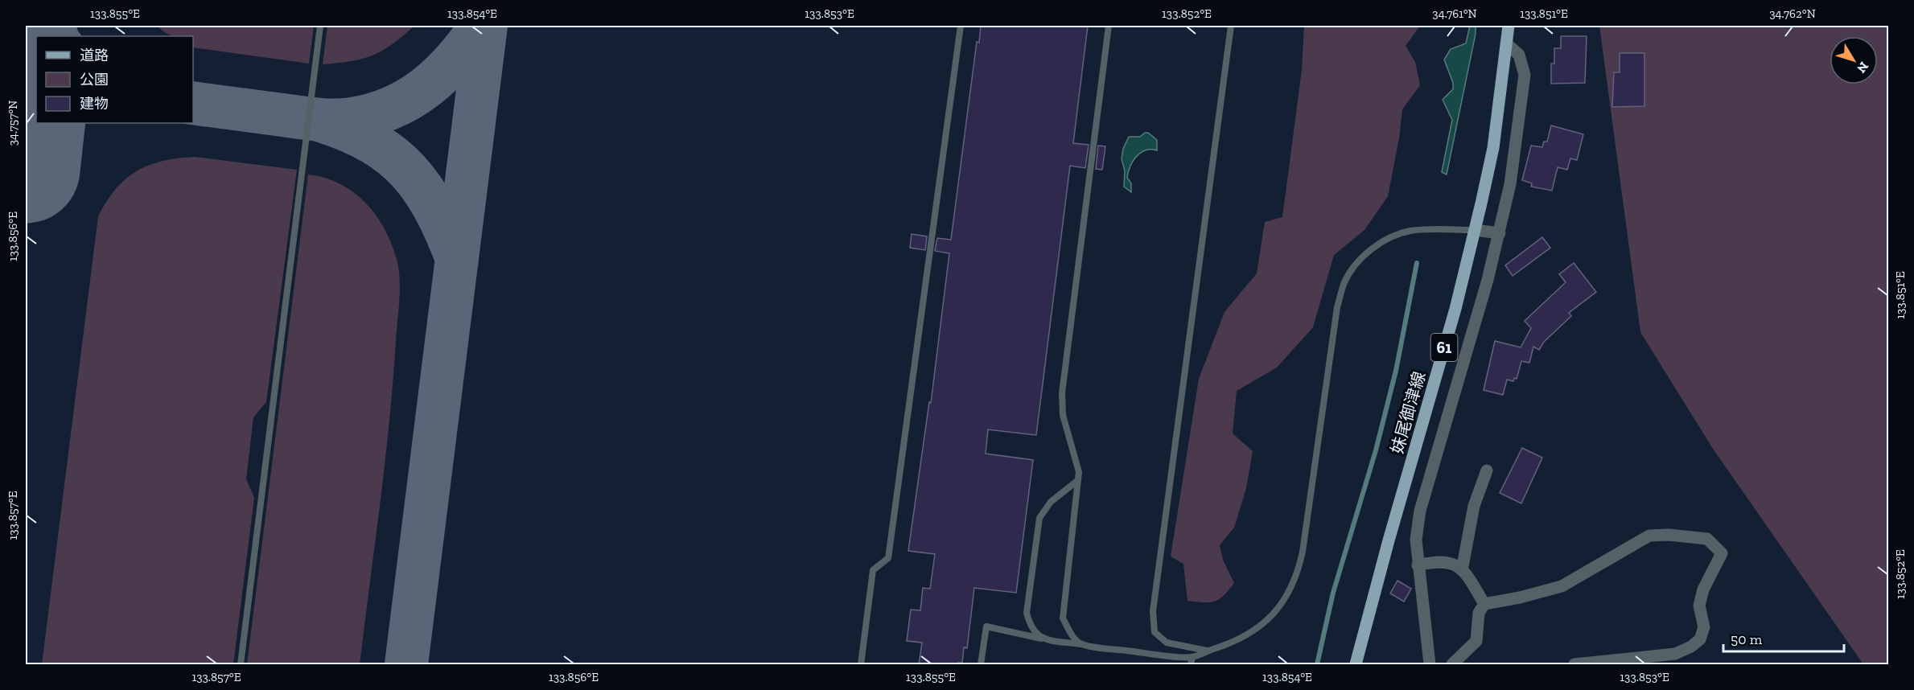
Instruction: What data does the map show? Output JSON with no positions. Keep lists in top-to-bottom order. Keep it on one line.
{"streets":{"main road":["61","妹尾御津線"]},"legend":["道路","公園","建物"],"scale_bar":"50 m","north":"bottom right","coordinates":["133.855°E","133.854°E","133.853°E","133.852°E","34.761°N","133.851°E","34.762°N","34.757°N","133.856°E","133.857°E"]}
